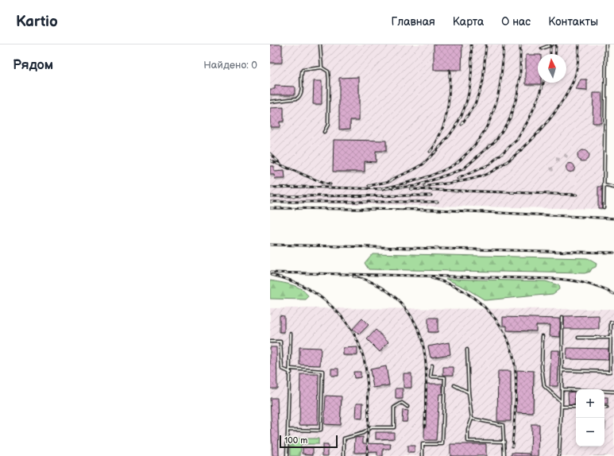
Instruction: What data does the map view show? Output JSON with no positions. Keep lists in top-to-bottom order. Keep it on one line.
{"scale_bar":"100 m","north":"top","page":{"header":"Kartio","nav":["Главная","Карта","О нас","Контакты"],"heading":["Рядом","Найдено: 0"],"map_buttons":["+","−"],"scale":"100 m"}}
